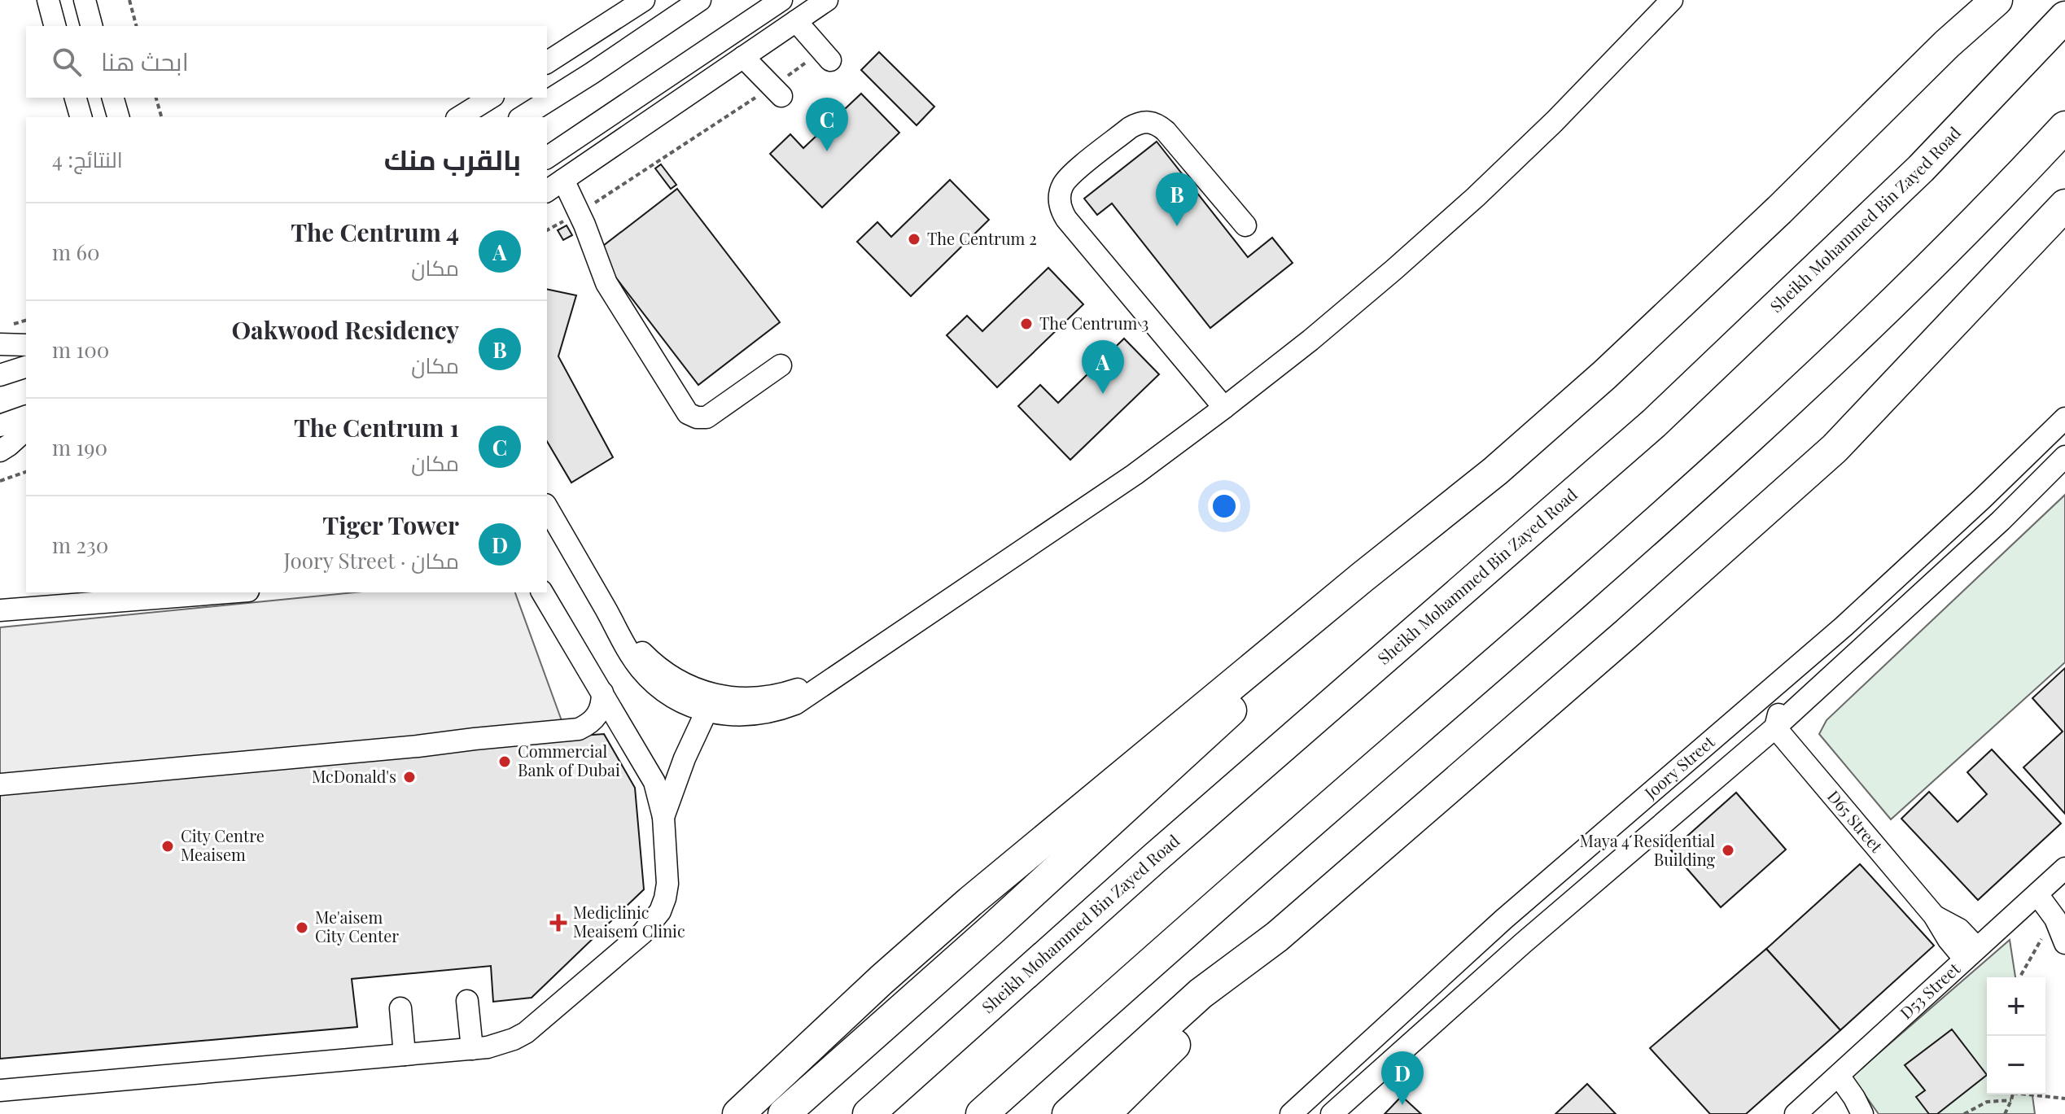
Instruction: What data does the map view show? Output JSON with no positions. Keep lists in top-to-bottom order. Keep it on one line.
{"streets":{"highway":["Sheikh Mohammed Bin Zayed Road"],"street":["Joory Street","D65 Street","D53 Street"]},"crossings":[["Joory Street","D65 Street"],["D65 Street","D53 Street"]],"places":{"other":["The Centrum 2","The Centrum 3","Commercial Bank of Dubai","McDonald's","City Centre Meaisem","Maya 4 Residential Building","Me'aisem City Center"],"health":["Mediclinic Meaisem Clinic"]},"page":{"search":"ابحث هنا","pins":["C","B","A","D"],"heading":["بالقرب منك","النتائج: 4"],"list":[{"mark":"A","name":"The Centrum 4","note":"مكان","value":"60 m"},{"mark":"B","name":"Oakwood Residency","note":"مكان","value":"100 m"},{"mark":"C","name":"The Centrum 1","note":"مكان","value":"190 m"},{"mark":"D","name":"Tiger Tower","note":"مكان · Joory Street","value":"230 m"}],"map_buttons":["+","−"]}}
